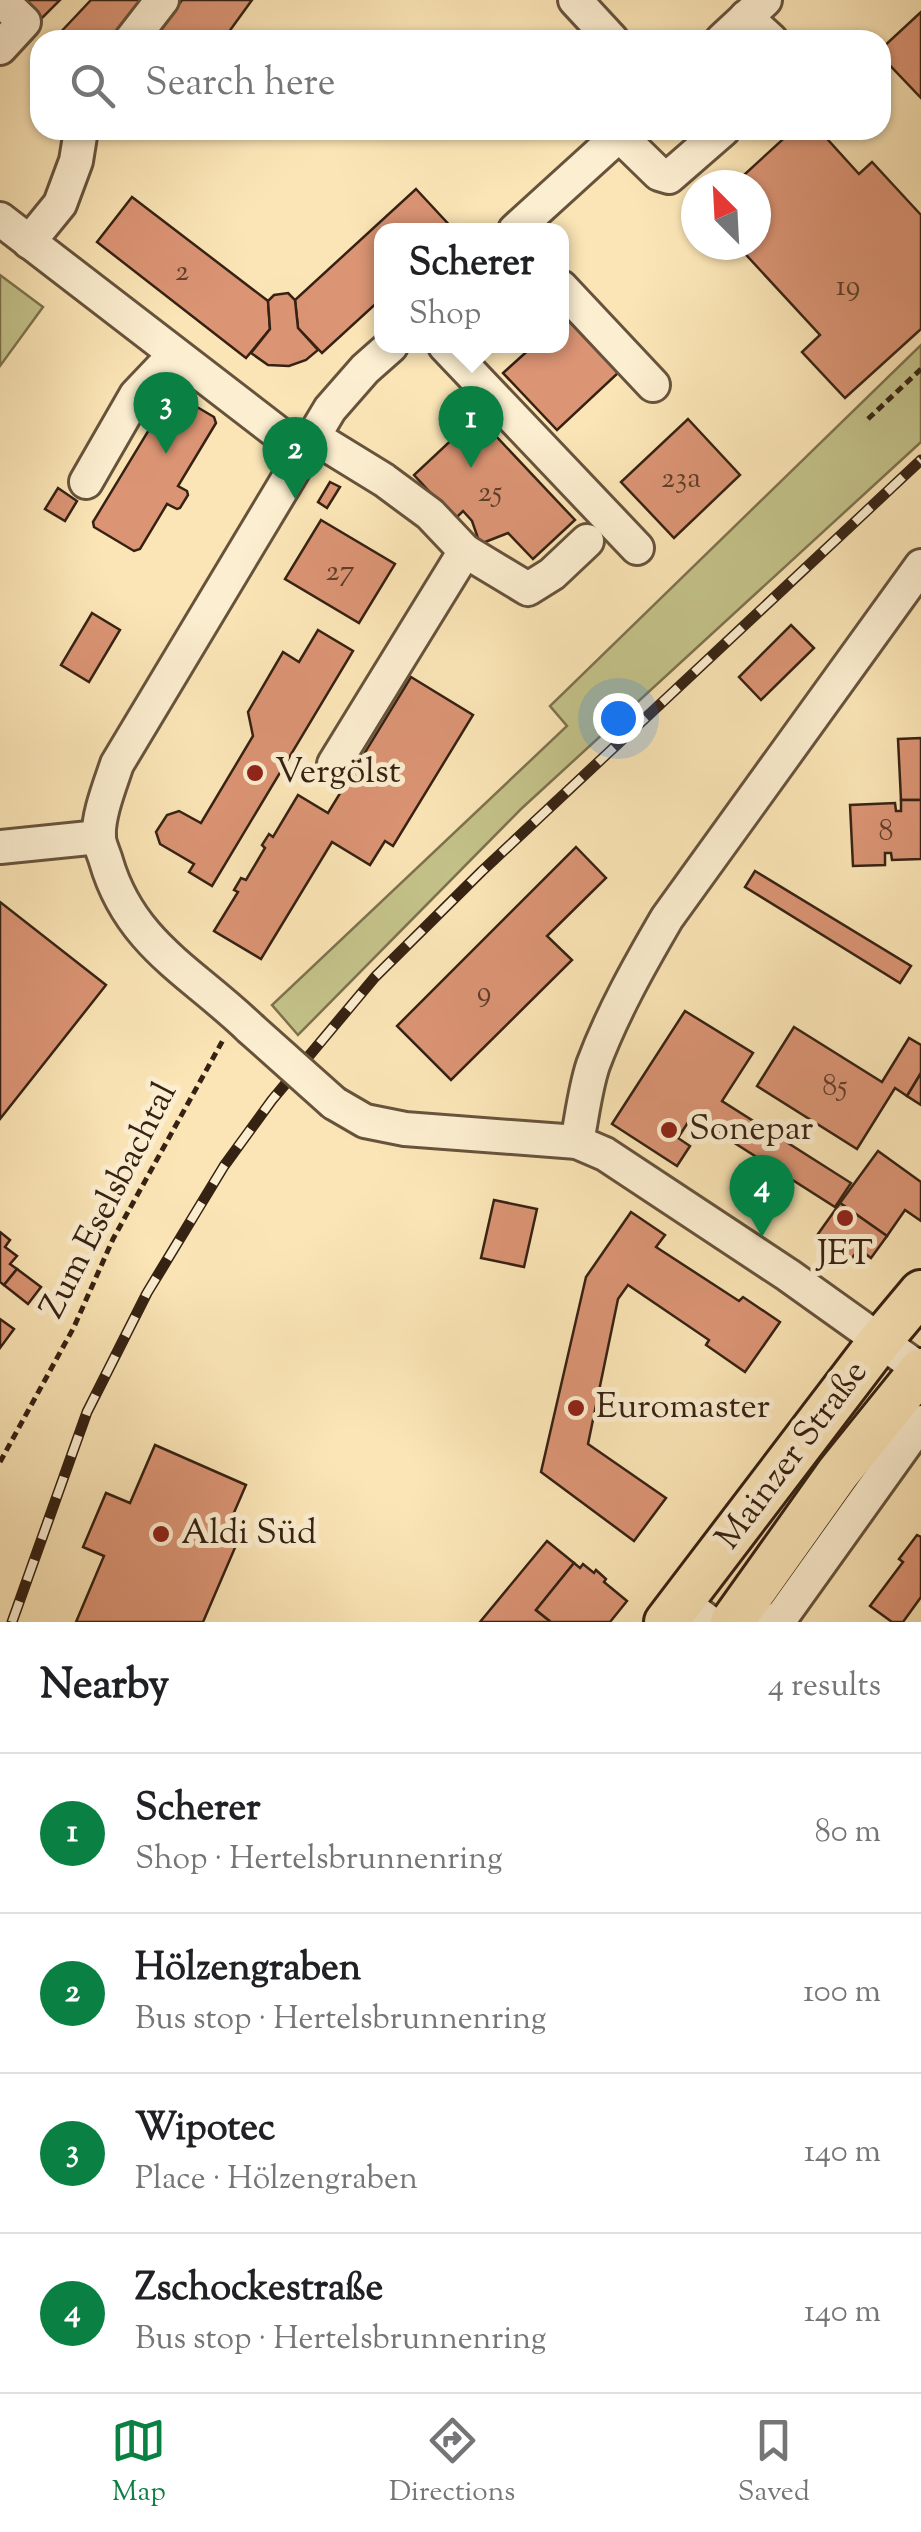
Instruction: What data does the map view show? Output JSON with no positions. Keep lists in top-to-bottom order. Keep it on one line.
{"streets":{"main road":["Mainzer Straße"],"path":["Zum Eselsbachtal"]},"places":["Vergölst","Sonepar","JET","Euromaster","Aldi Süd"],"house_numbers":["2","19","23a","25","27","8","9","85"],"north":"top left","page":{"search":"Search here","popup":["Scherer","Shop"],"pins":["3","1","2","4"],"heading":["Nearby","4 results"],"list":[{"mark":"1","name":"Scherer","note":"Shop · Hertelsbrunnenring","value":"80 m"},{"mark":"2","name":"Hölzengraben","note":"Bus stop · Hertelsbrunnenring","value":"100 m"},{"mark":"3","name":"Wipotec","note":"Place · Hölzengraben","value":"140 m"},{"mark":"4","name":"Zschockestraße","note":"Bus stop · Hertelsbrunnenring","value":"140 m"}],"nav":["Map","Directions","Saved"]}}
